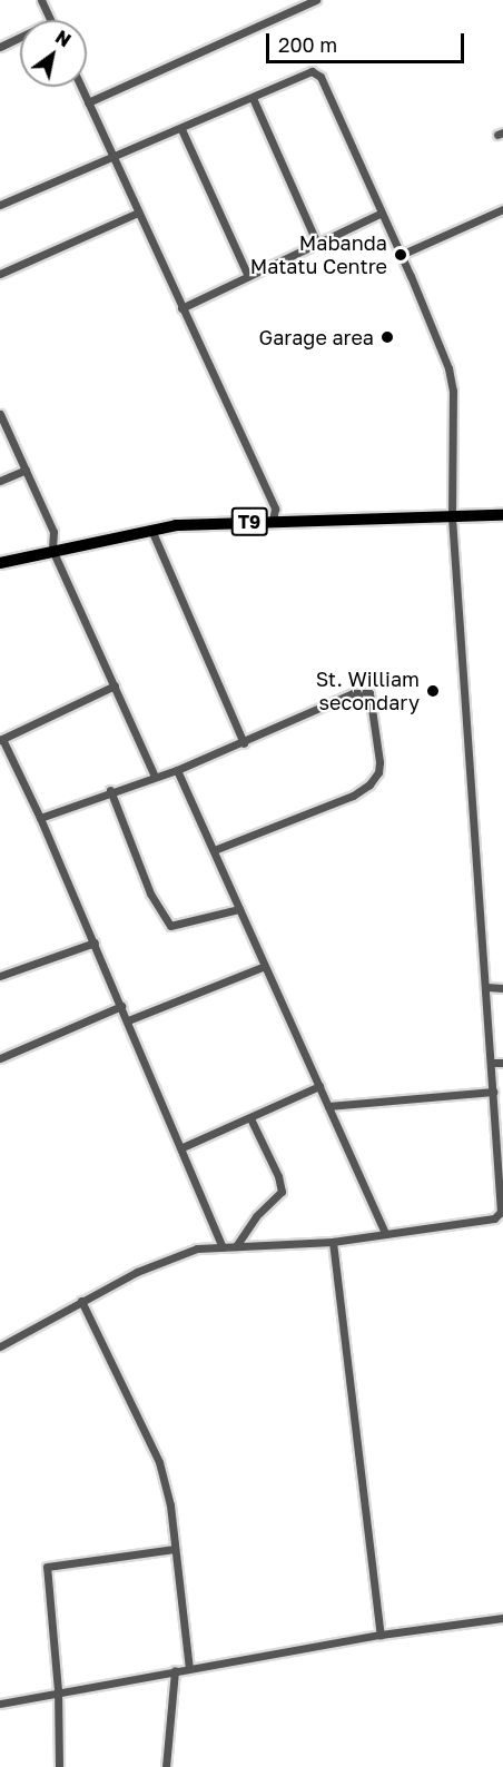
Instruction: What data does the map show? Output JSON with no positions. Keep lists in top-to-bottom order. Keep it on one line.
{"streets":{"highway":["T9"]},"places":["Mabanda Matatu Centre","Garage area","St. William secondary"],"scale_bar":"200 m","north":"top right"}
